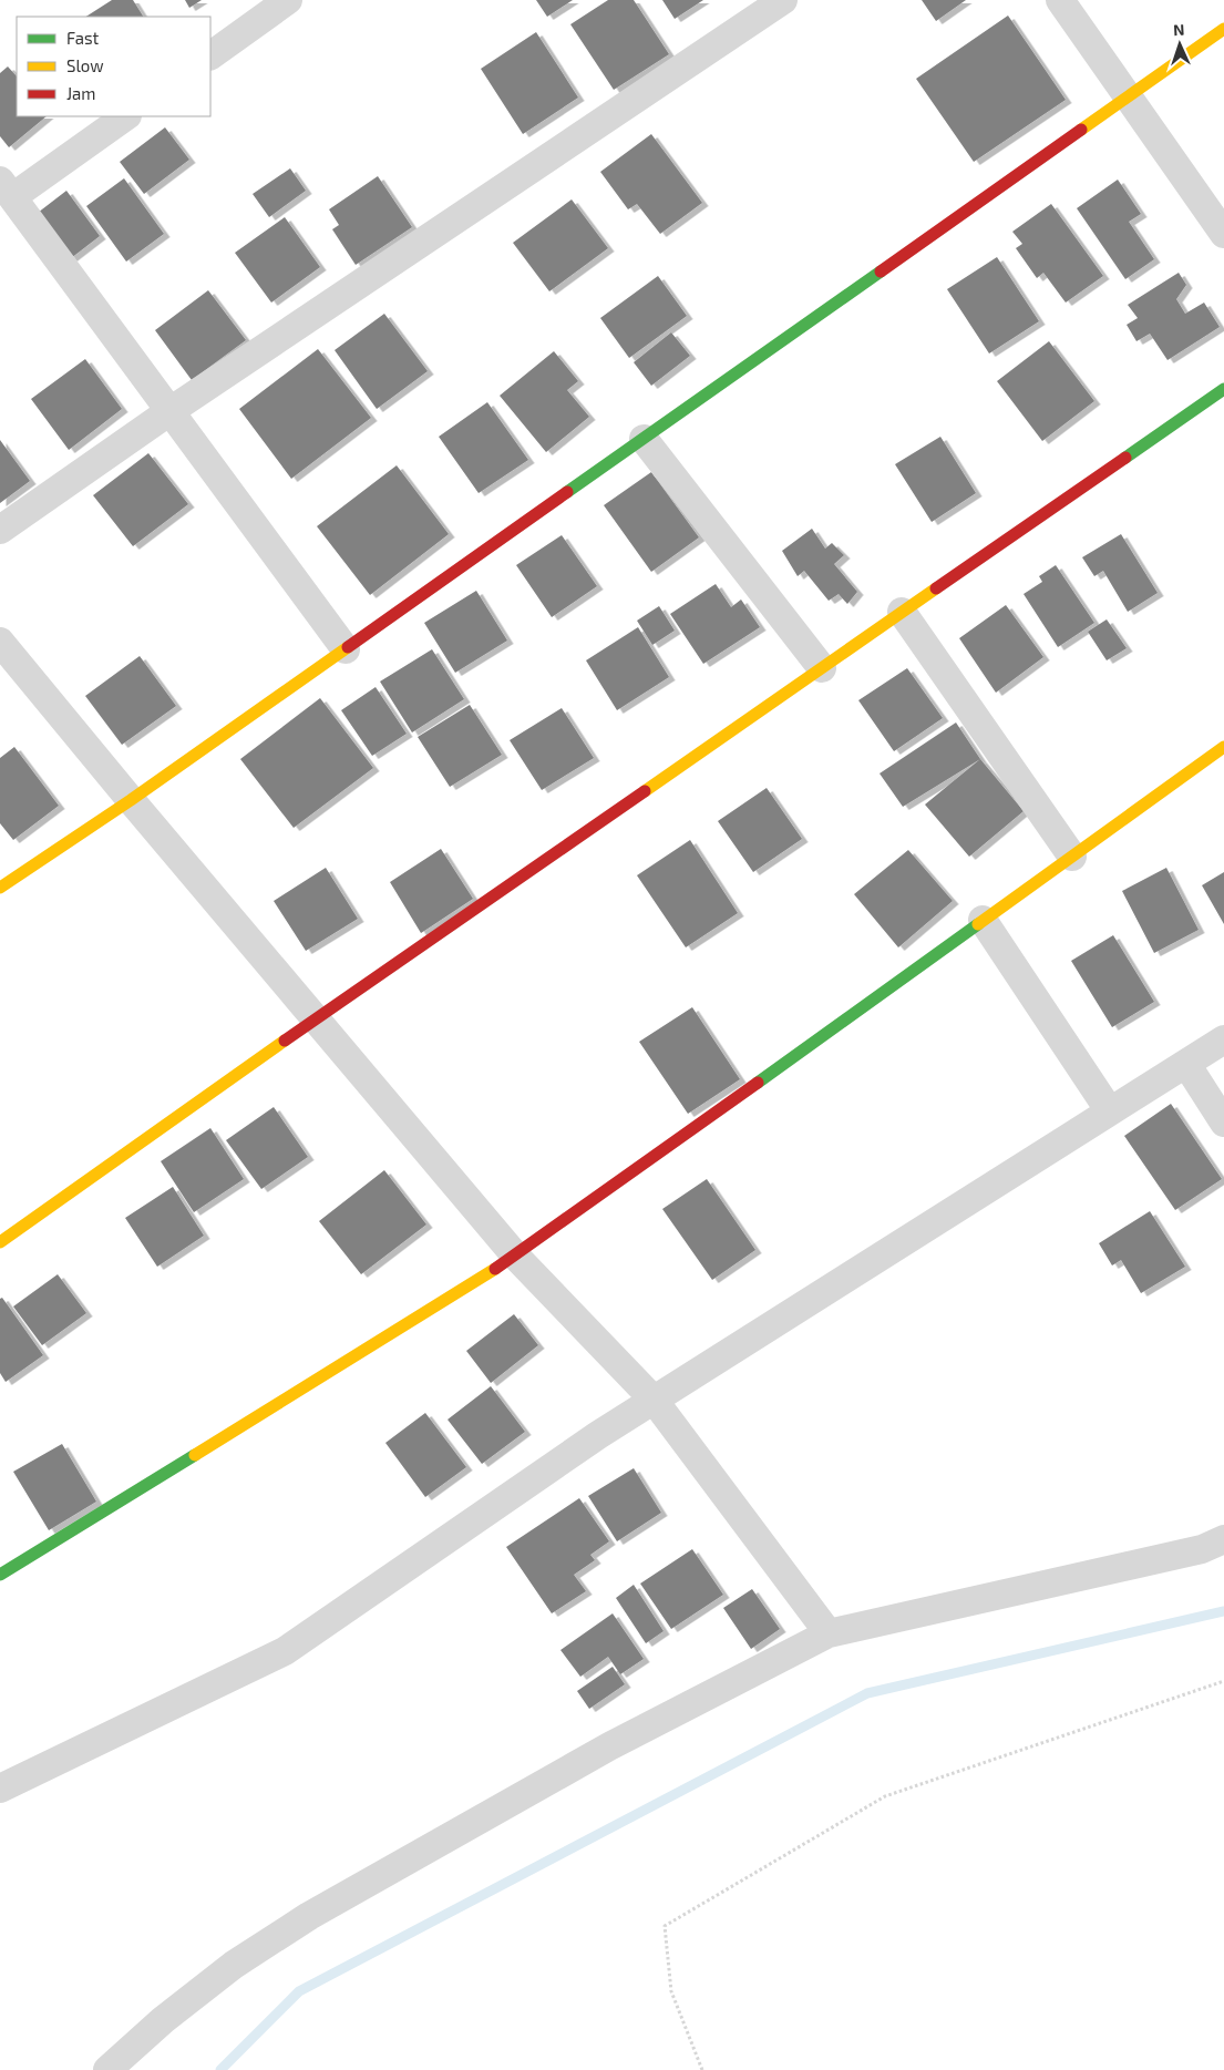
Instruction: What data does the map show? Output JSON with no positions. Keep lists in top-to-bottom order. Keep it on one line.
{"legend":["Fast","Slow","Jam"],"north":"top"}
